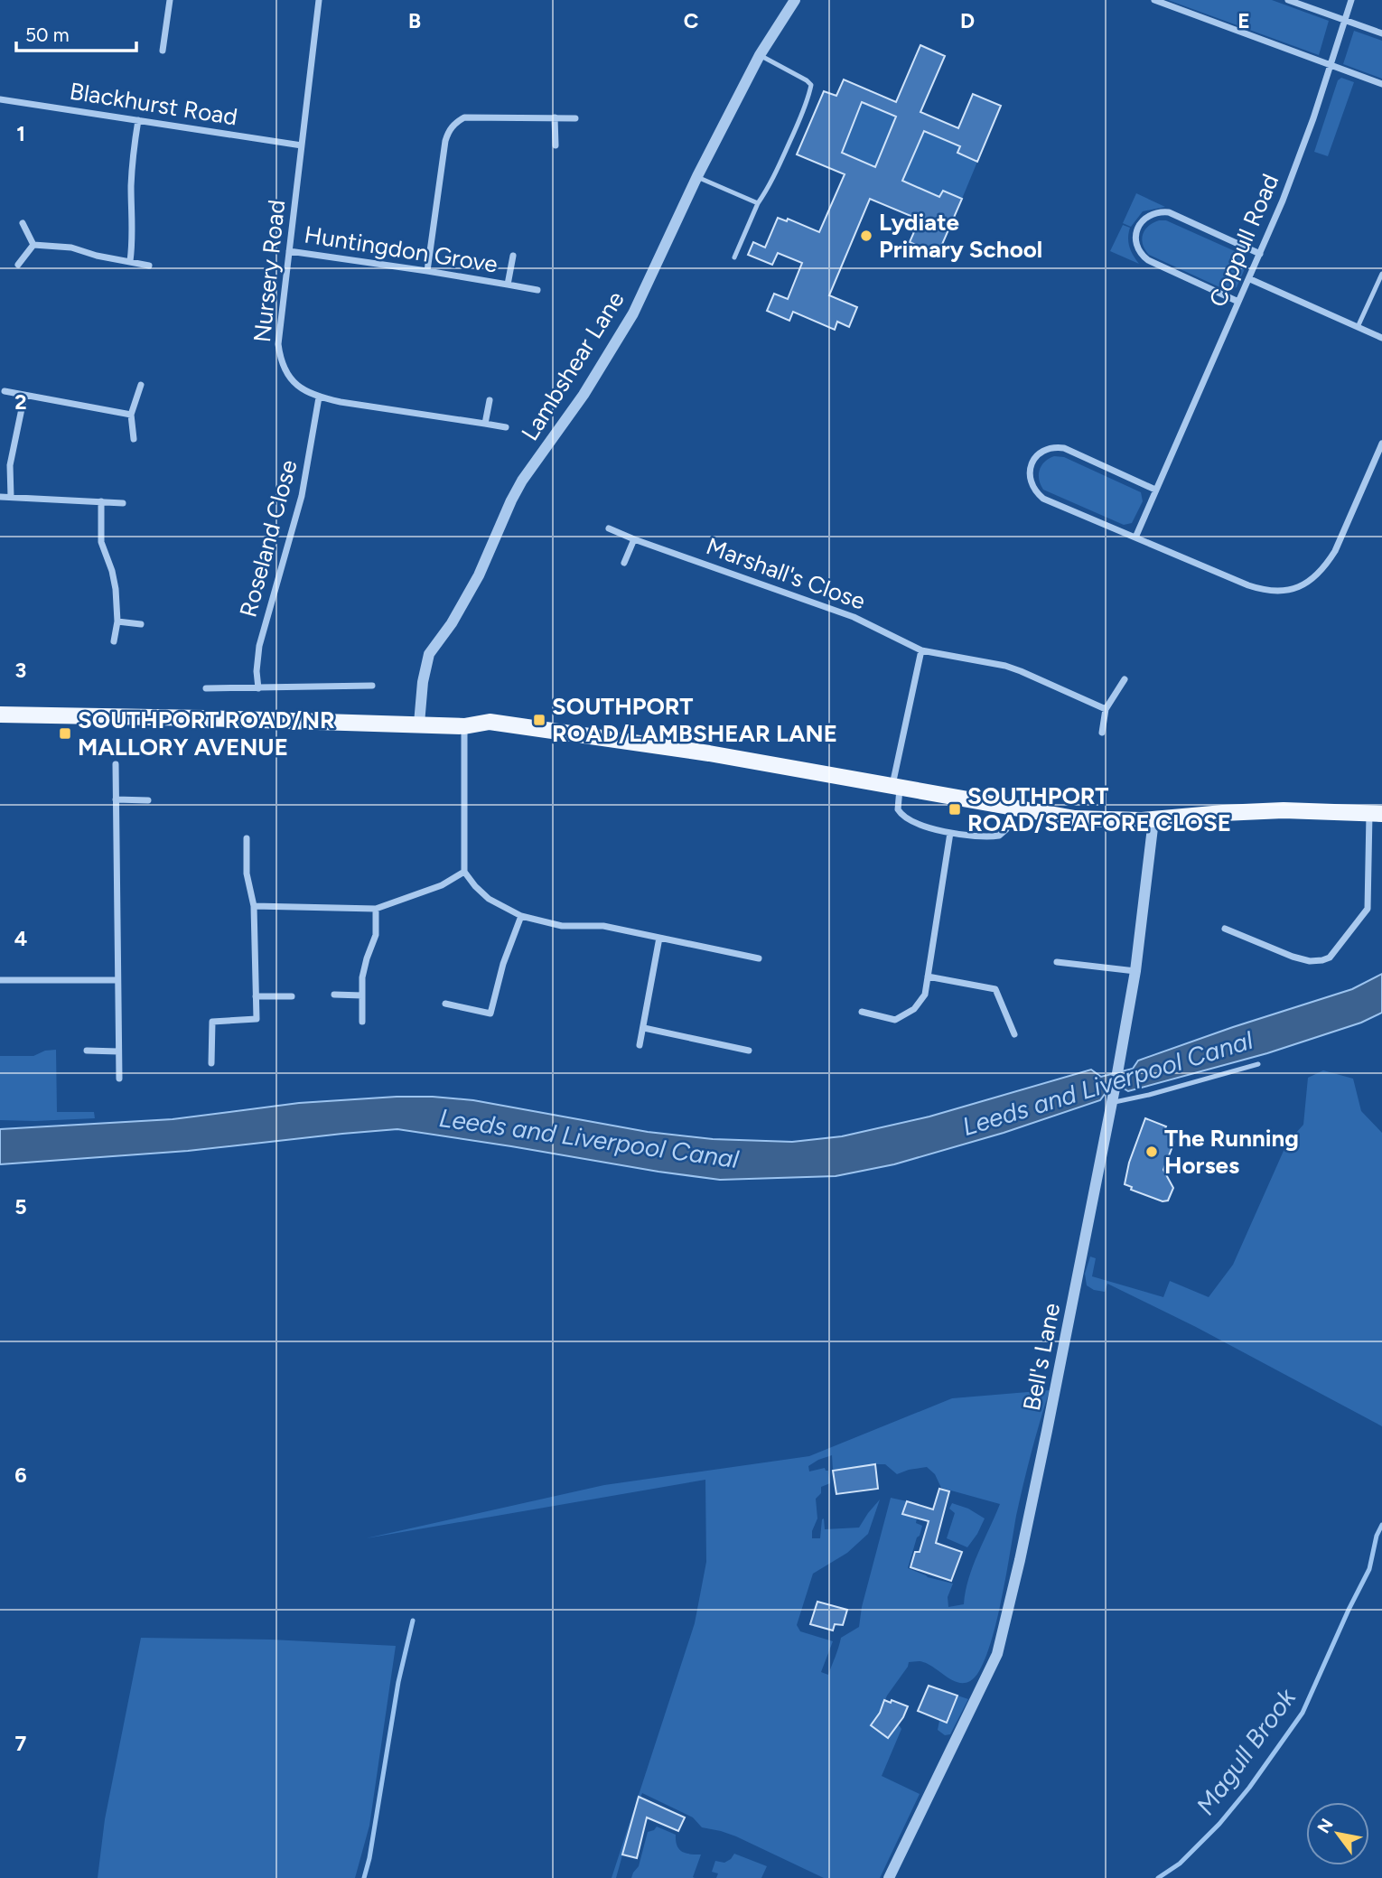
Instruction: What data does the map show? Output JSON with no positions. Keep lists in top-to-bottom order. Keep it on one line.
{"streets":{"street":["Blackhurst Road","Coppull Road","Huntingdon Grove","Nursery Road","Lambshear Lane","Roseland Close","Marshall's Close","Bell's Lane"]},"crossings":[["Blackhurst Road","Nursery Road"],["Huntingdon Grove","Nursery Road"],["Nursery Road","Roseland Close"]],"water":["Leeds and Liverpool Canal","Magull Brook"],"places":{"other":["Lydiate Primary School","The Running Horses"],"transit":["SOUTHPORT ROAD/LAMBSHEAR LANE","SOUTHPORT ROAD/NR MALLORY AVENUE","SOUTHPORT ROAD/SEAFORE CLOSE"]},"scale_bar":"50 m","north":"top left","grid":{"columns":["B","C","D","E"],"rows":["1","2","3","4","5","6","7"]}}
